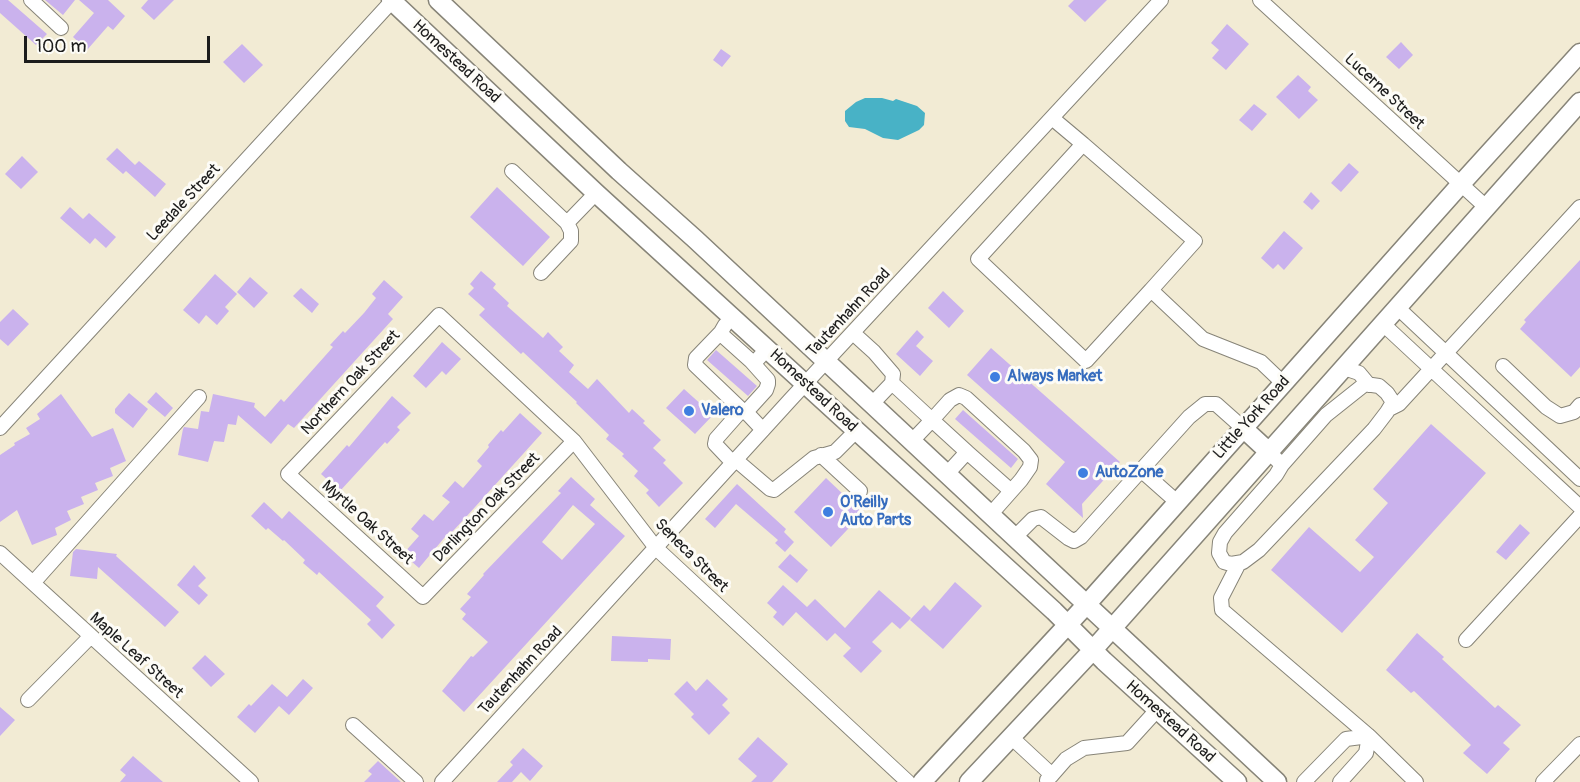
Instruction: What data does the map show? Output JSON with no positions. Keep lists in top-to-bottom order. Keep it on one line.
{"streets":{"main road":["Homestead Road","Little York Road"],"street":["Lucerne Street","Leedale Street","Tautenhahn Road","Northern Oak Street","Darlington Oak Street","Myrtle Oak Street","Seneca Street","Maple Leaf Street"]},"crossings":[["Homestead Road","Leedale Street"],["Homestead Road","Tautenhahn Road"],["Homestead Road","Little York Road"],["Lucerne Street","Little York Road"],["Tautenhahn Road","Seneca Street"],["Northern Oak Street","Myrtle Oak Street"],["Northern Oak Street","Seneca Street"],["Darlington Oak Street","Myrtle Oak Street"],["Darlington Oak Street","Seneca Street"]],"places":["Always Market","Valero","AutoZone","O'Reilly Auto Parts"],"scale_bar":"100 m"}
